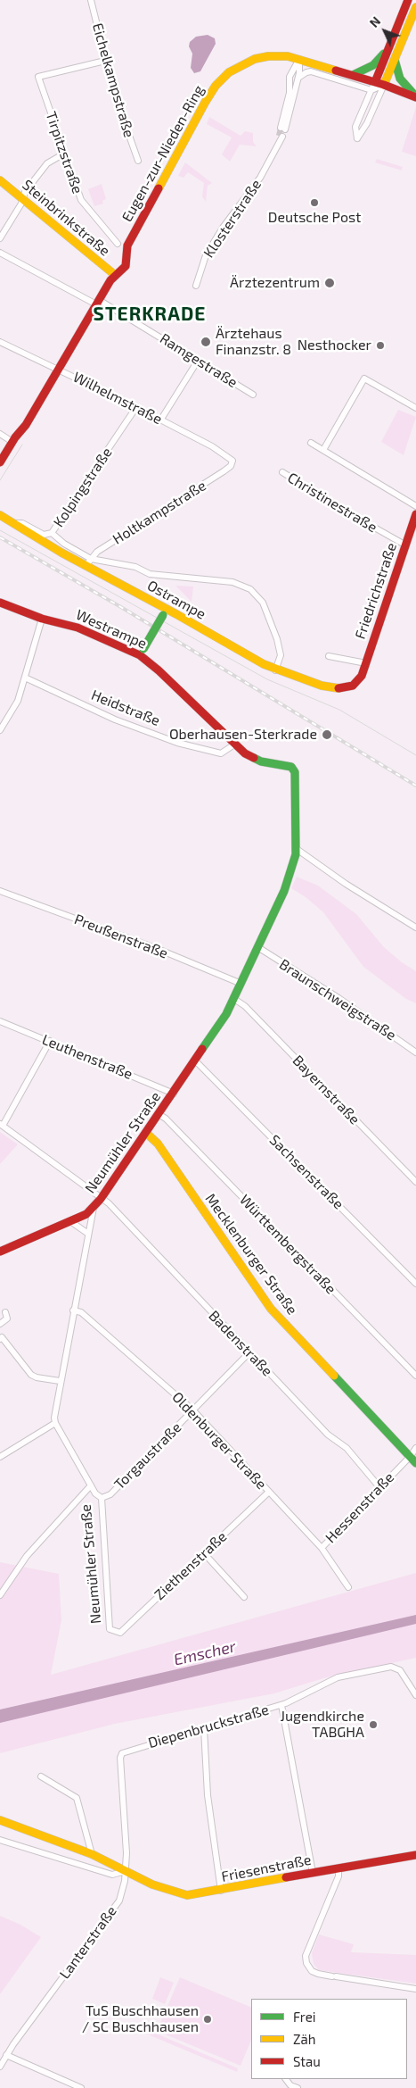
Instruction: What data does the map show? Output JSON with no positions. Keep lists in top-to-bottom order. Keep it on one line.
{"streets":{"main road":["Eugen-zur-Nieden-Ring","Steinbrinkstraße","Friedrichstraße","Ostrampe","Westrampe","Neumühler Straße","Mecklenburger Straße","Friesenstraße"],"street":["Eichelkampstraße","Tirpitzstraße","Klosterstraße","Ramgestraße","Wilhelmstraße","Kolpingstraße","Christinestraße","Holtkampstraße","Heidstraße","Preußenstraße","Braunschweigstraße","Leuthenstraße","Bayernstraße","Sachsenstraße","Württembergstraße","Badenstraße","Oldenburger Straße","Torgaustraße","Hessenstraße","Ziethenstraße","Diepenbruckstraße","Lanterstraße"]},"crossings":[["Eichelkampstraße","Tirpitzstraße"],["Eugen-zur-Nieden-Ring","Steinbrinkstraße"],["Eugen-zur-Nieden-Ring","Ramgestraße"],["Eugen-zur-Nieden-Ring","Wilhelmstraße"],["Wilhelmstraße","Kolpingstraße"],["Wilhelmstraße","Holtkampstraße"],["Kolpingstraße","Ostrampe"],["Christinestraße","Friedrichstraße"],["Holtkampstraße","Ostrampe"],["Friedrichstraße","Ostrampe"],["Westrampe","Heidstraße"],["Westrampe","Neumühler Straße"],["Heidstraße","Neumühler Straße"],["Preußenstraße","Neumühler Straße"],["Braunschweigstraße","Neumühler Straße"],["Leuthenstraße","Neumühler Straße"],["Bayernstraße","Neumühler Straße"],["Neumühler Straße","Sachsenstraße"],["Neumühler Straße","Württembergstraße"],["Neumühler Straße","Mecklenburger Straße"],["Neumühler Straße","Badenstraße"],["Neumühler Straße","Oldenburger Straße"],["Neumühler Straße","Torgaustraße"],["Neumühler Straße","Ziethenstraße"],["Mecklenburger Straße","Hessenstraße"],["Badenstraße","Torgaustraße"],["Badenstraße","Hessenstraße"],["Oldenburger Straße","Torgaustraße"],["Oldenburger Straße","Hessenstraße"],["Oldenburger Straße","Ziethenstraße"],["Diepenbruckstraße","Lanterstraße"],["Friesenstraße","Lanterstraße"]],"districts":["STERKRADE"],"water":["Emscher"],"places":["Deutsche Post","Ärztezentrum","Ärztehaus Finanzstr. 8","Nesthocker","Oberhausen-Sterkrade","Jugendkirche TABGHA","TuS Buschhausen / SC Buschhausen"],"legend":["Frei","Zäh","Stau"],"north":"top left"}
